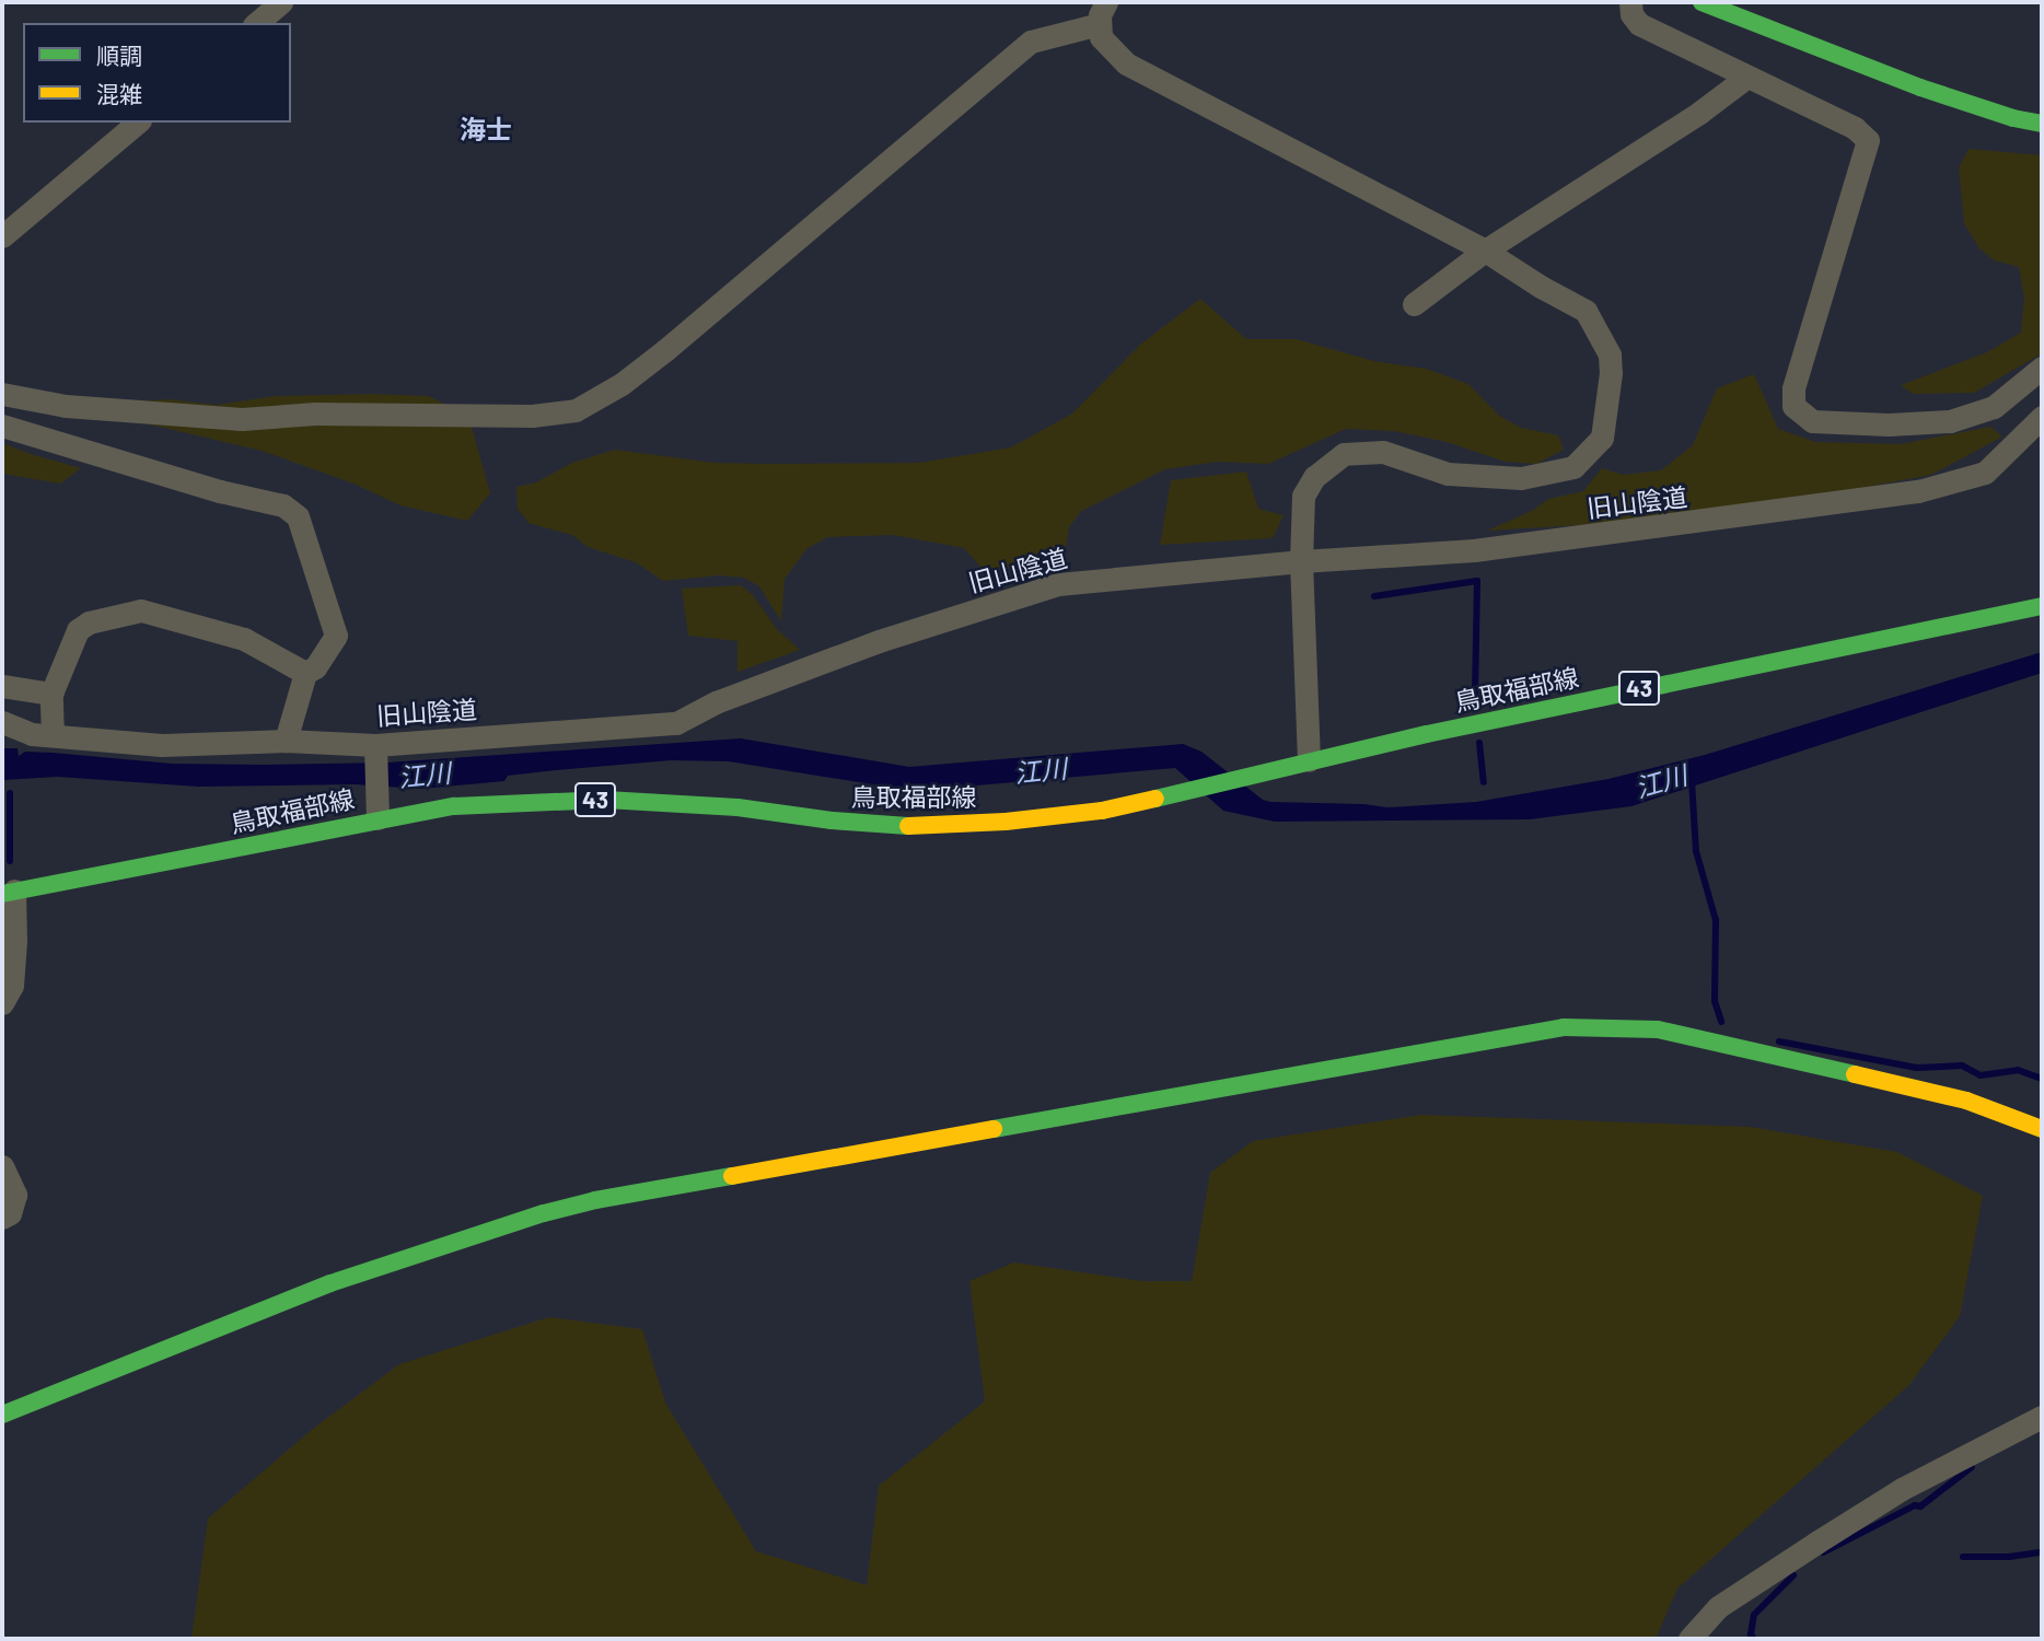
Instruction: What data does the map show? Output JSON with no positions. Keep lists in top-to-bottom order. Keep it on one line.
{"streets":{"street":["旧山陰道","43","鳥取福部線"]},"districts":["海士"],"water":["江川"],"legend":["順調","混雑"]}
